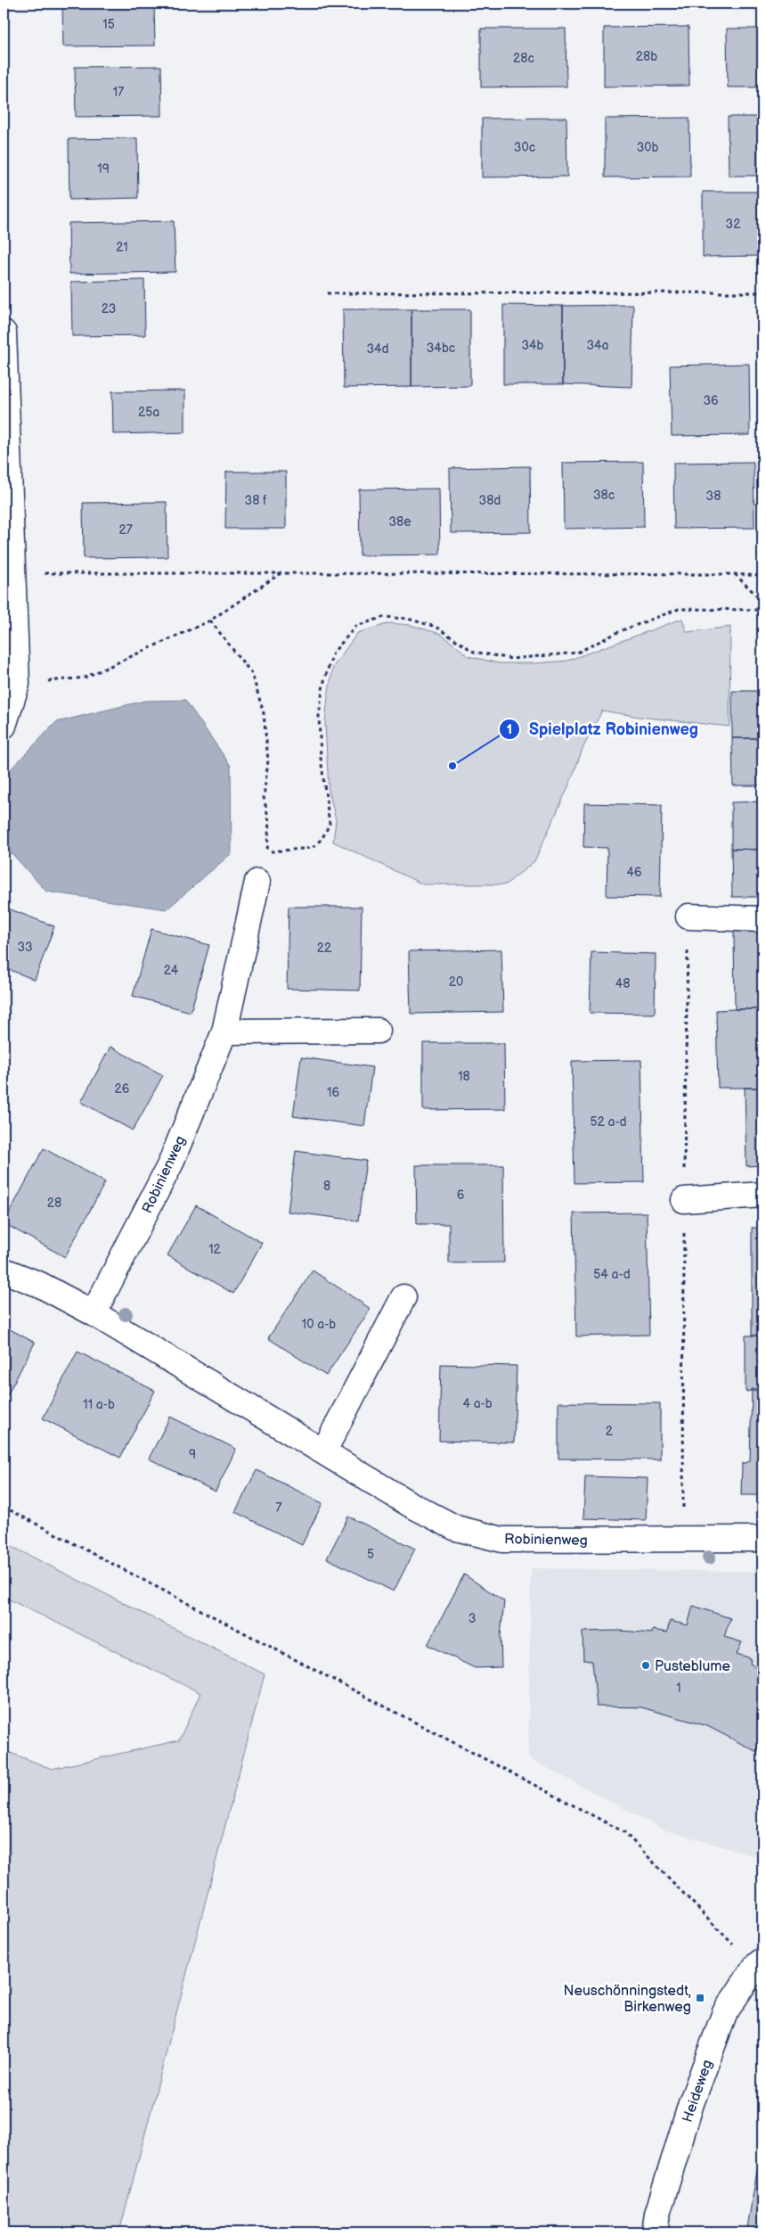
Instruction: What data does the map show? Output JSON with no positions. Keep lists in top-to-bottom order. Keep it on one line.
{"streets":{"street":["Robinienweg","Heideweg"]},"places":{"other":["Spielplatz Robinienweg","Pusteblume"],"transit":["Neuschönningstedt, Birkenweg"]},"house_numbers":["15","28b","28c","17","30c","30b","19","32","21","23","34b","34a","34bc","34d","36","25a","38c","38","38 f","38d","38e","27","46","33","22","24","20","48","18","26","16","52 a-d","8","6","28","12","54 a-d","10 a-b","4 a-b","11 a-b","2","9","7","5","3","1"]}
